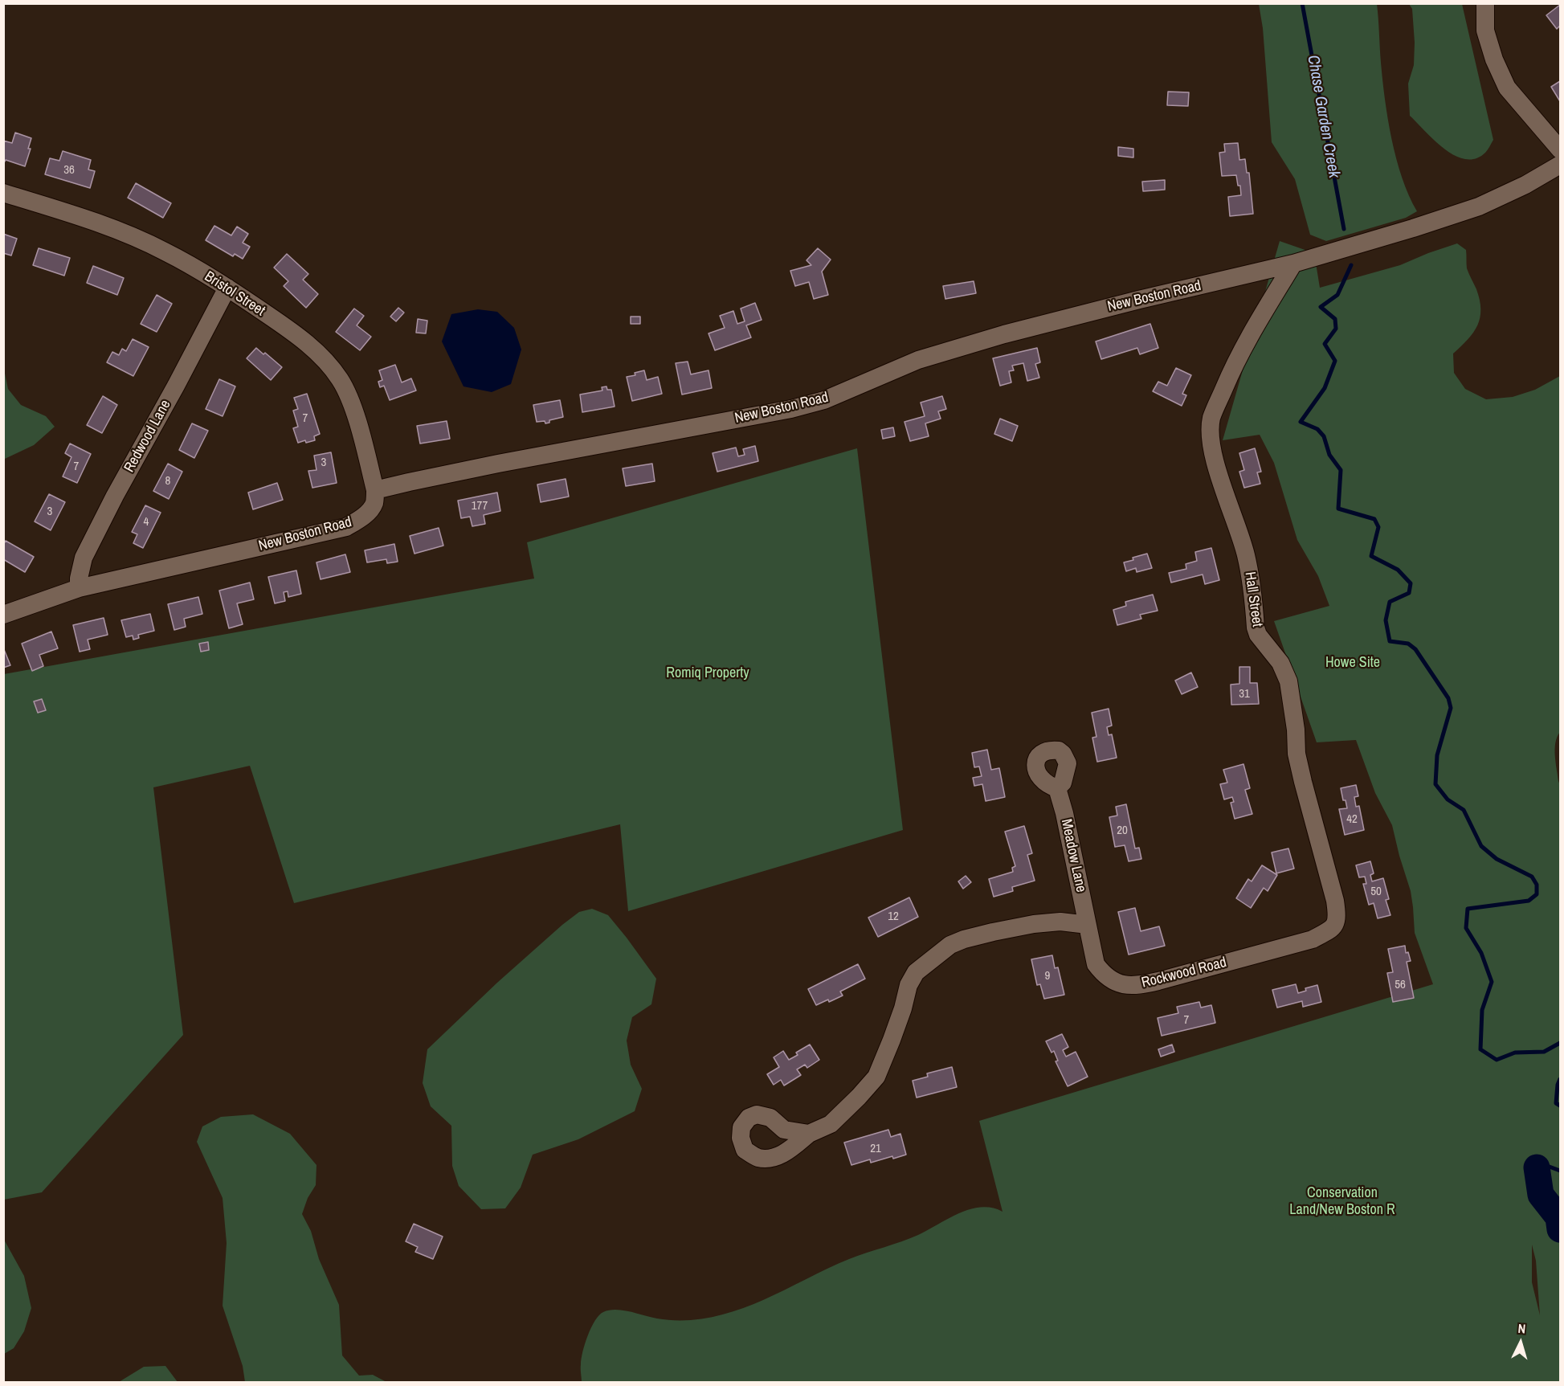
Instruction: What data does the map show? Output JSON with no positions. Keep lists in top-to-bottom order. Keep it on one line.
{"streets":{"street":["Bristol Street","New Boston Road","Redwood Lane","Hall Street","Meadow Lane","Rockwood Road"]},"crossings":[["Bristol Street","New Boston Road"],["Bristol Street","Redwood Lane"],["New Boston Road","Redwood Lane"],["New Boston Road","Hall Street"],["Hall Street","Rockwood Road"],["Meadow Lane","Rockwood Road"]],"water":["Chase Garden Creek"],"parks":["Howe Site","Romiq Property","Conservation Land/New Boston R"],"house_numbers":["36","7","3","7","8","177","3","4","31","42","20","50","12","9","56","7","21"],"north":"top"}
